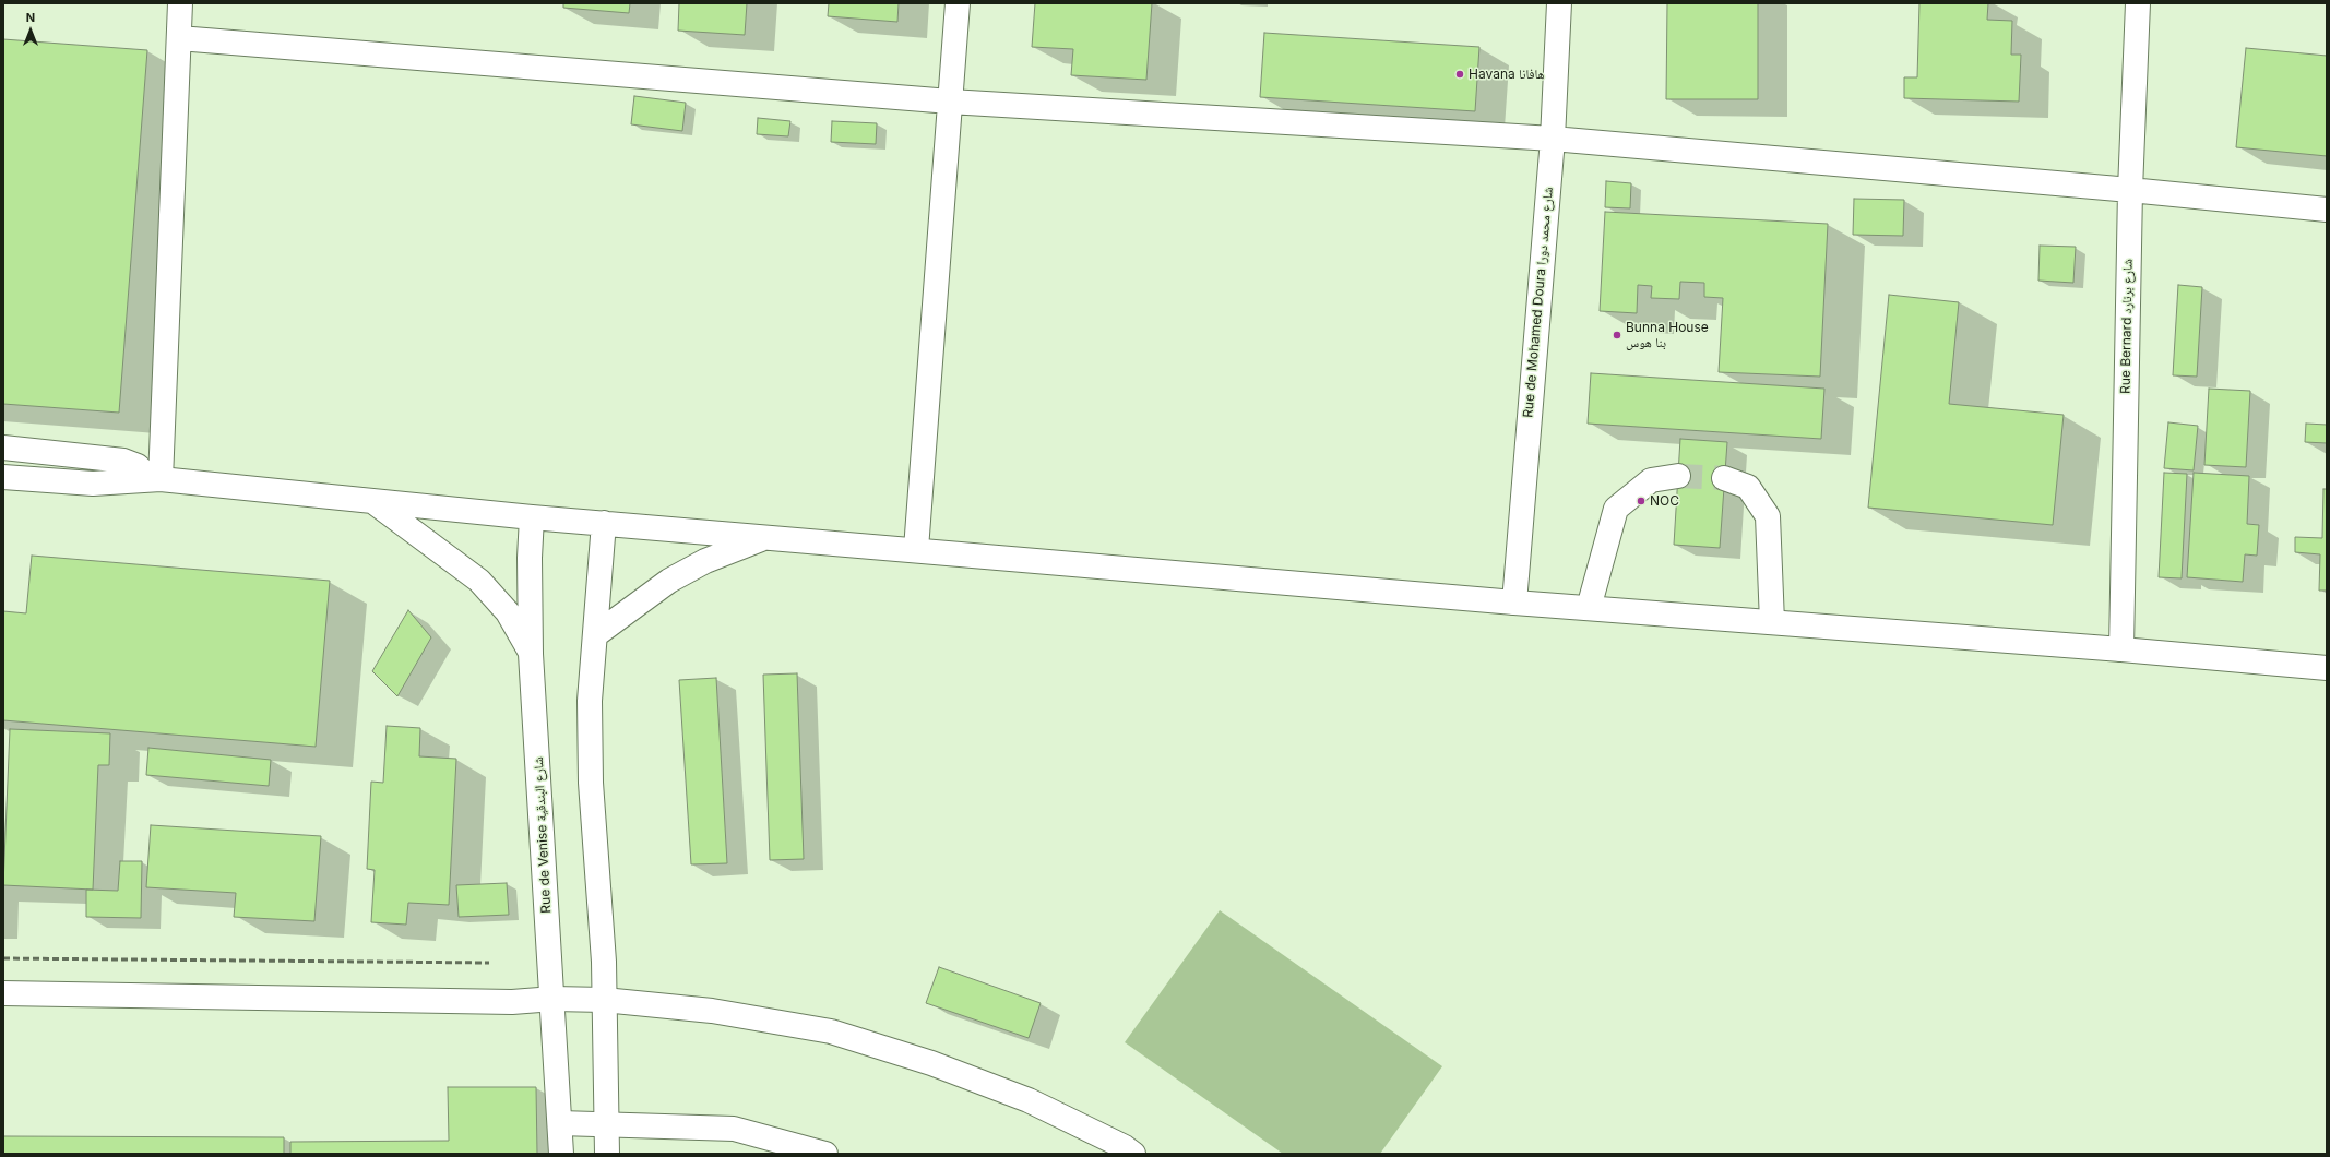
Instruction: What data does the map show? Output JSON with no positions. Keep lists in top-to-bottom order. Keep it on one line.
{"streets":{"street":["Rue de Mohamed Doura شارع محمد دورا","Rue Bernard شارع برنارد","Rue de Venise شارع البندقية"]},"places":["Havana هافانا","Bunna House بنا هوس","NOC"],"north":"top"}
